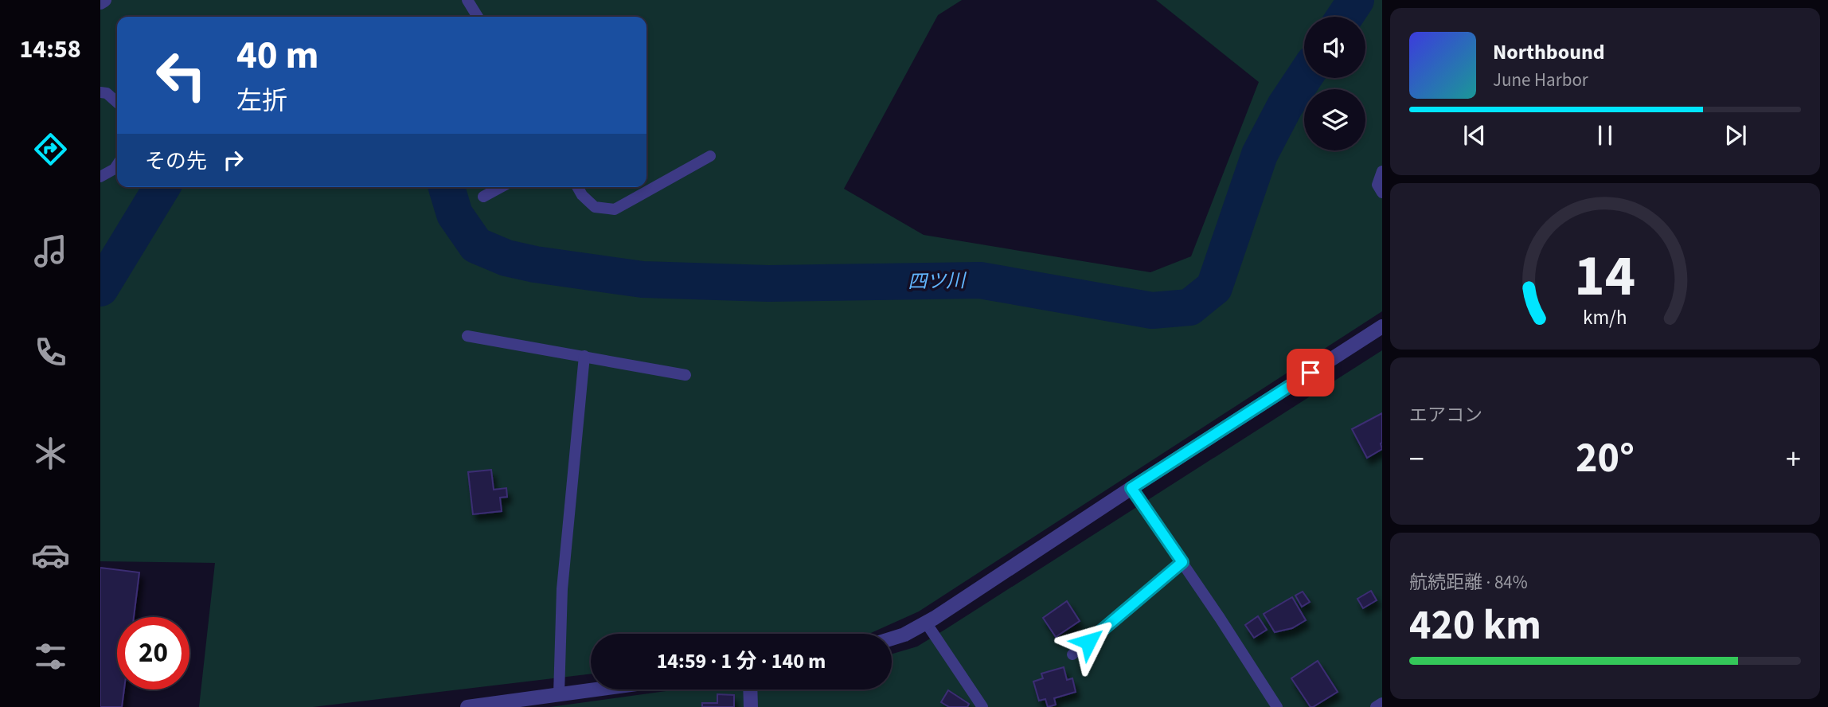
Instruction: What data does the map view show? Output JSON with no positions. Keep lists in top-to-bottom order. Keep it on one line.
{"water":["四ツ川"],"page":{"tabs":"14:58","turn":["40 m","左折"],"song":["Northbound","June Harbor"],"then":"その先","tile":["エアコン",["航続距離 · 84%","420 km"]],"heat":["−","20°","+"],"limit":"20","trip":"14:59 · 1 分 · 140 m","gauge":["14","km/h"]}}
